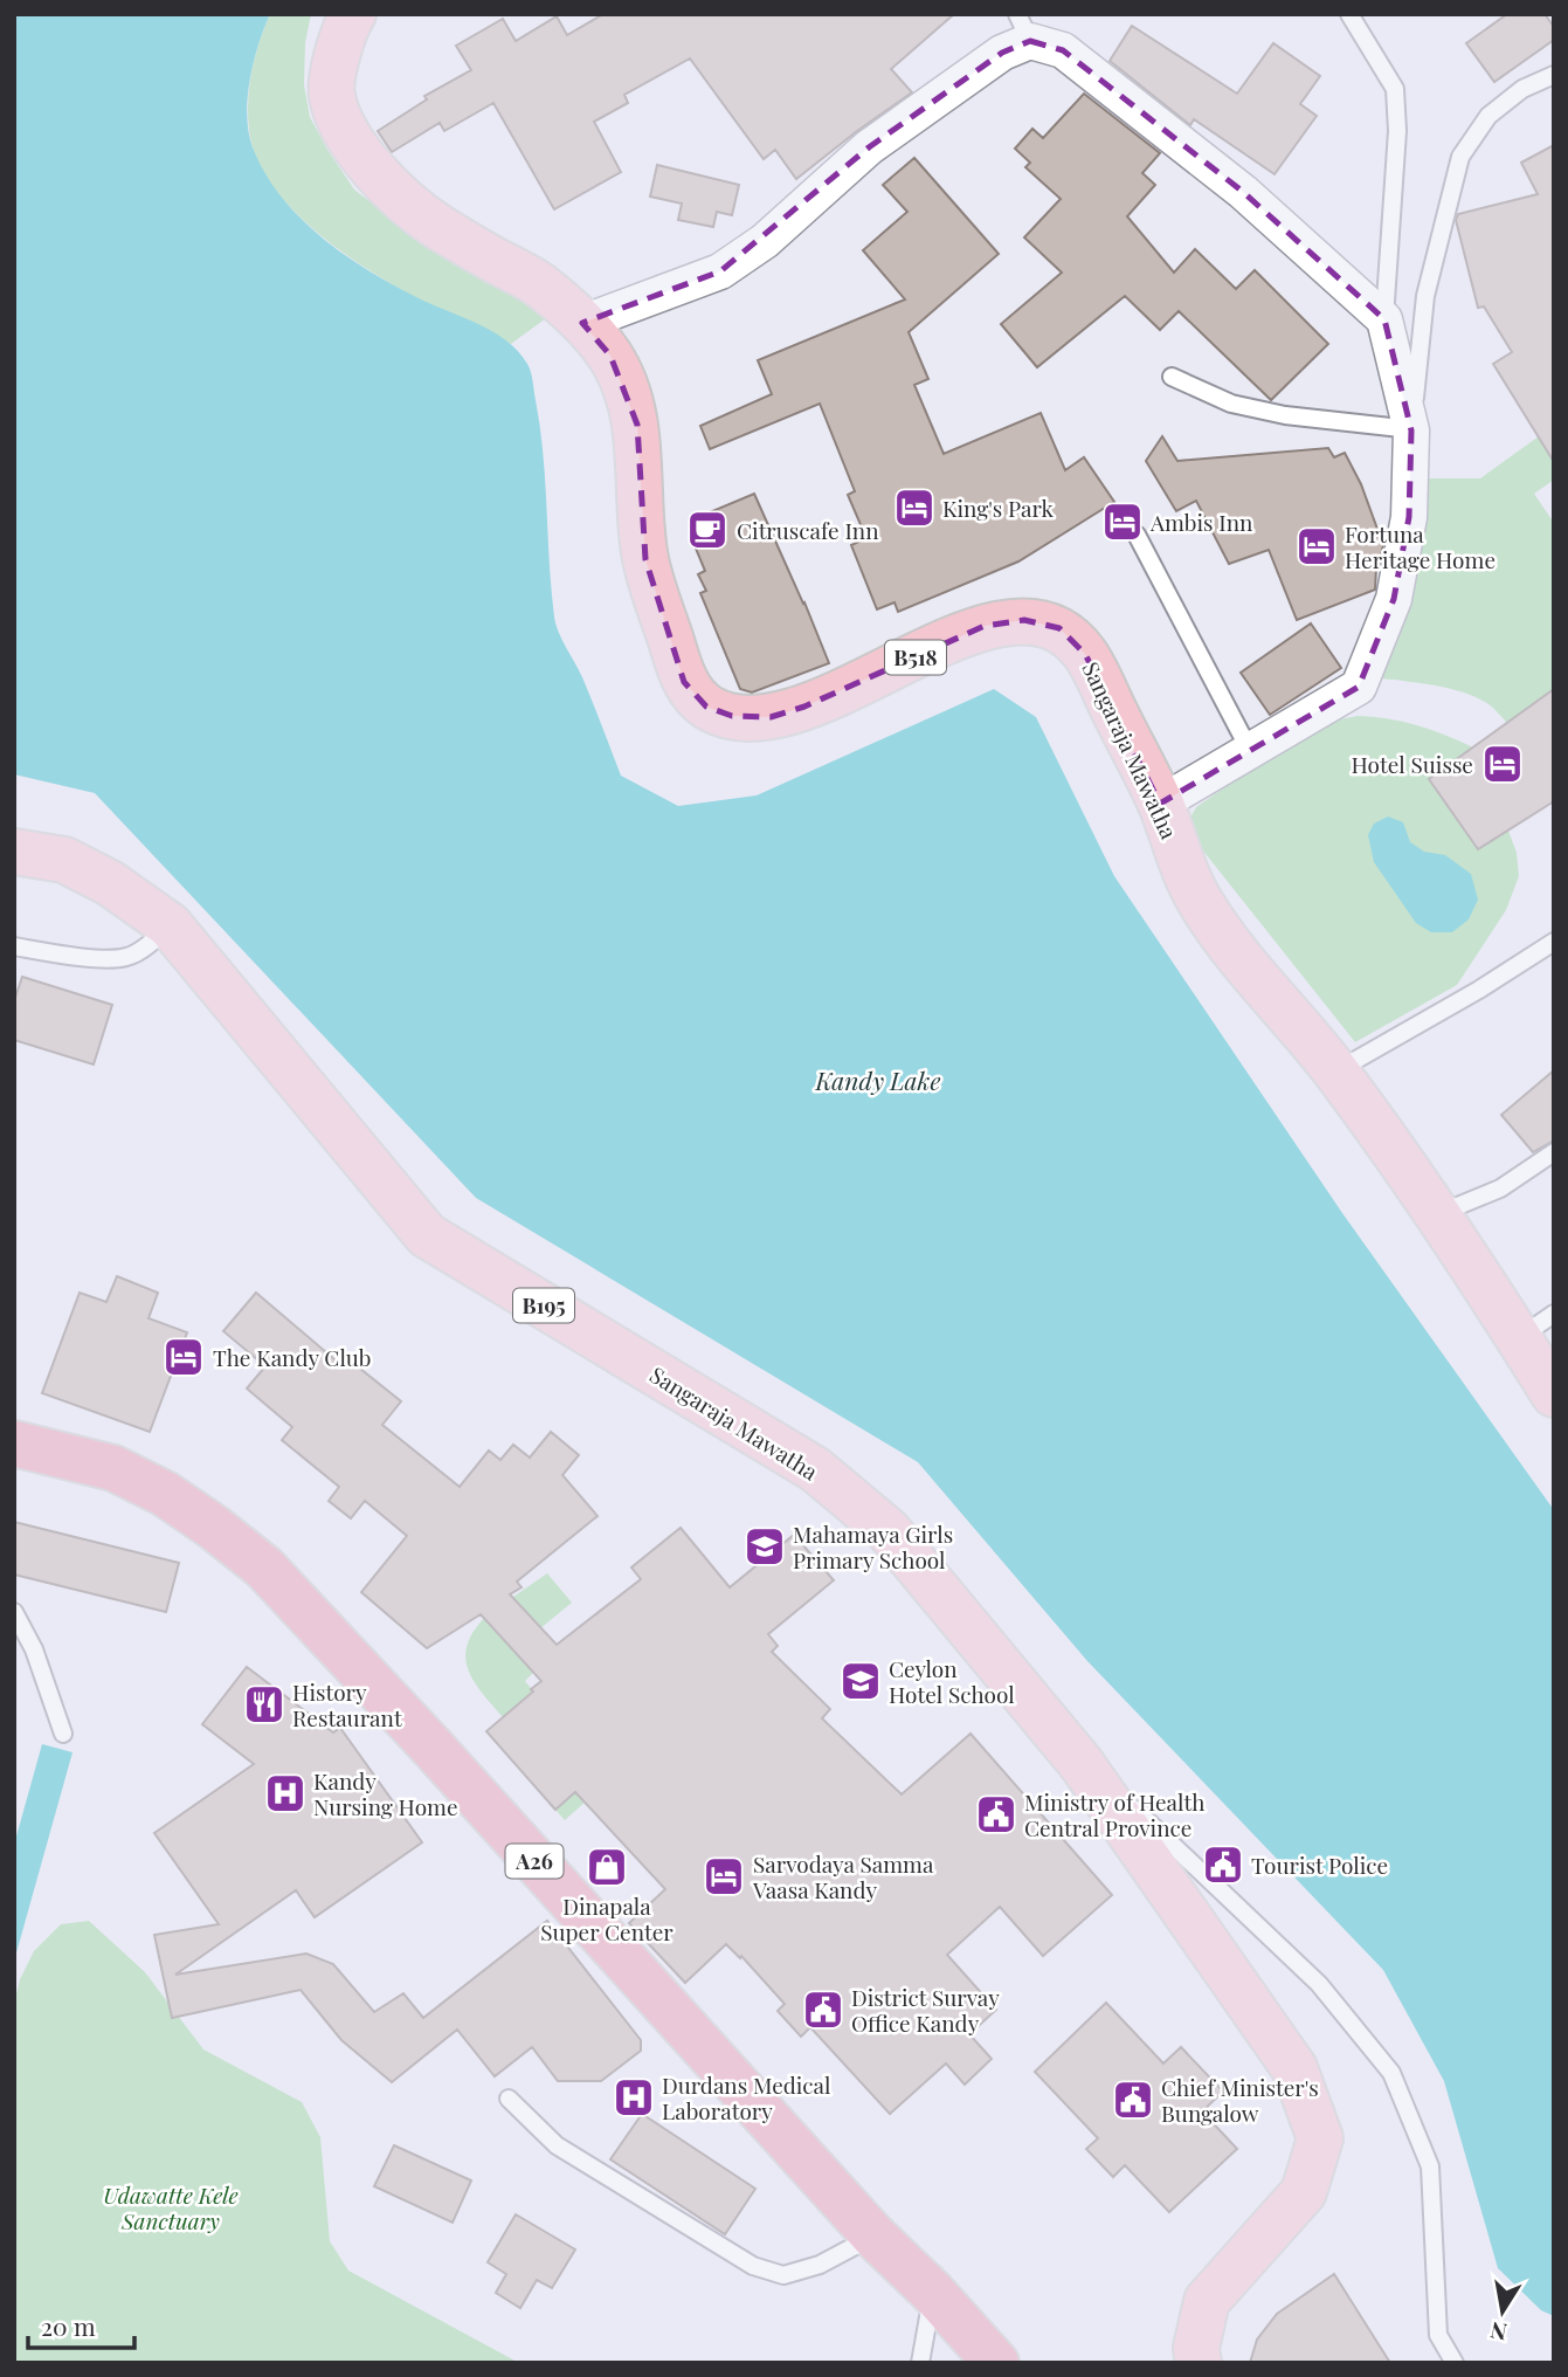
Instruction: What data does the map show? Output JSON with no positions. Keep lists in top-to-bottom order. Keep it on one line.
{"streets":{"highway":["A26"],"main road":["B518","Sangaraja Mawatha","B195"]},"water":["Kandy Lake"],"parks":["Udawatte Kele Sanctuary"],"places":{"hotel":["King's Park","Ambis Inn","Fortuna Heritage Home","Hotel Suisse","The Kandy Club","Sarvodaya Samma Vaasa Kandy"],"cafe":["Citruscafe Inn"],"school or university":["Mahamaya Girls Primary School","Ceylon Hotel School"],"restaurant":["History Restaurant"],"hospital":["Kandy Nursing Home","Durdans Medical Laboratory"],"public building":["Ministry of Health Central Province","Tourist Police","District Survay Office Kandy","Chief Minister's Bungalow"],"shop":["Dinapala Super Center"]},"scale_bar":"20 m","north":"bottom"}
